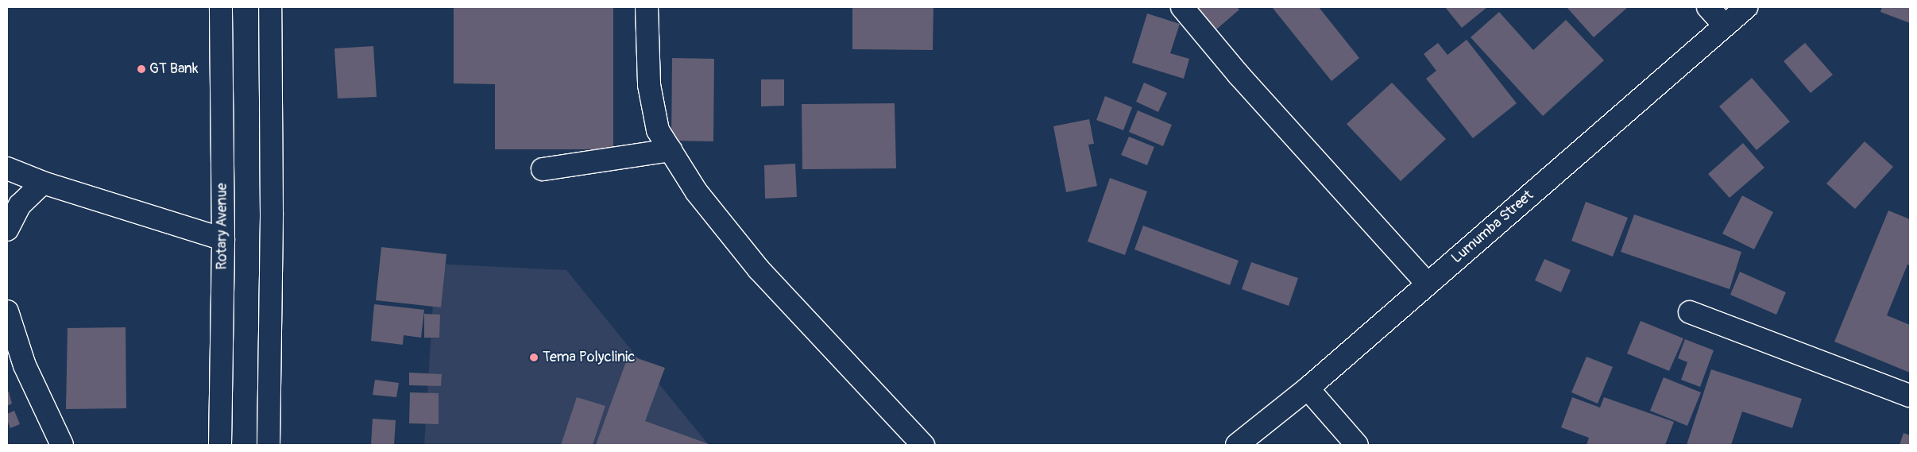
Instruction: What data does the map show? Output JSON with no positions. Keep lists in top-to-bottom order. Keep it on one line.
{"streets":{"street":["Rotary Avenue","Lumumba Street"]},"places":["GT Bank","Tema Polyclinic"]}
